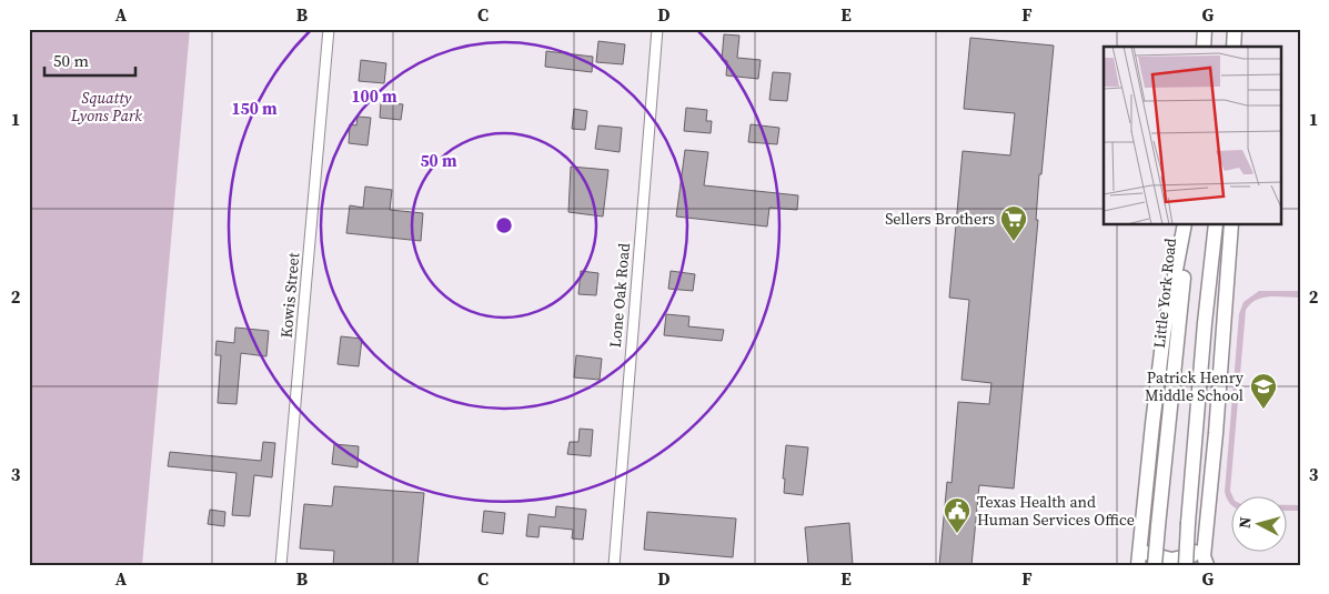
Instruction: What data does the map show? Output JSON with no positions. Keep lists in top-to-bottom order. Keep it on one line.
{"streets":{"main road":["Little York Road"],"street":["Kowis Street","Lone Oak Road"]},"parks":["Squatty Lyons Park"],"places":{"supermarket":["Sellers Brothers"],"school or university":["Patrick Henry Middle School"],"public building":["Texas Health and Human Services Office"]},"scale_bar":"50 m","north":"left","grid":{"columns":["A","B","C","D","E","F","G"],"rows":["1","2","3"]},"rings":["100 m","150 m","50 m"]}
